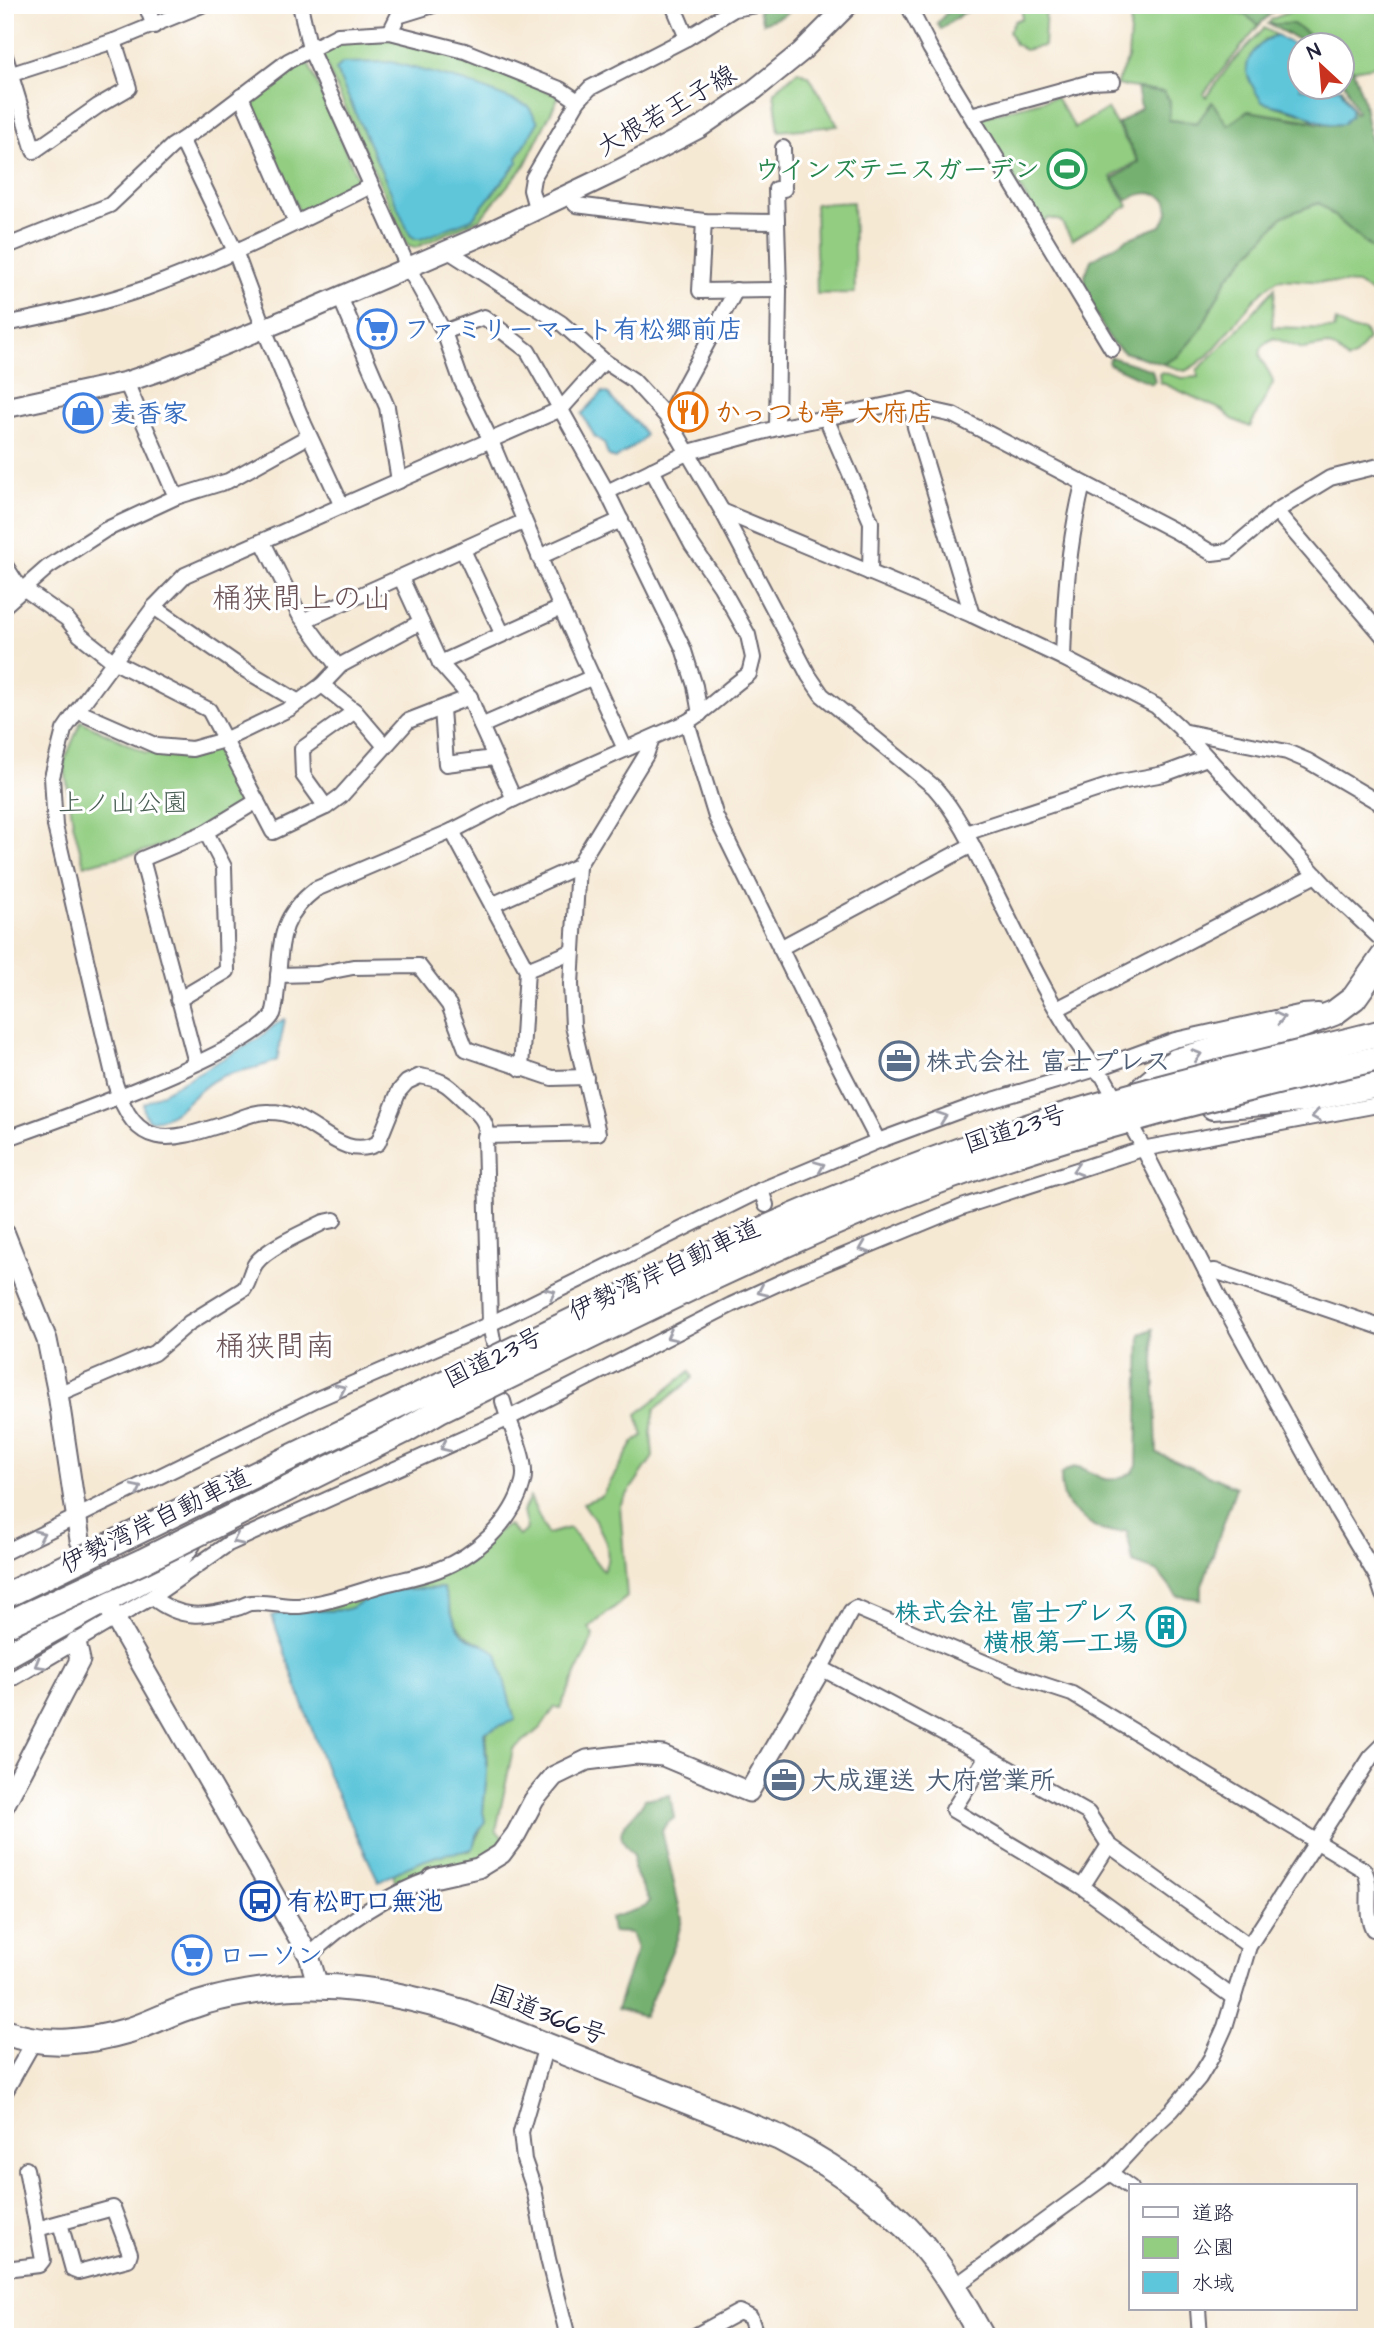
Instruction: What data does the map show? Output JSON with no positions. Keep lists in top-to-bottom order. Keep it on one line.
{"streets":{"highway":["国道23号","伊勢湾岸自動車道","国道366号"],"street":["大根若王子線"]},"crossings":[["国道23号","伊勢湾岸自動車道"]],"districts":["桶狭間上の山","桶狭間南"],"parks":["上ノ山公園"],"places":{"sports":["ウインズテニスガーデン"],"supermarket":["ファミリーマート有松郷前店","ローソン"],"restaurant":["かっつも亭 大府店"],"shop":["麦香家"],"office":["株式会社 富士プレス","大成運送 大府営業所"],"building":["株式会社 富士プレス 横根第一工場"],"bus stop":["有松町口無池"]},"legend":["道路","公園","水域"],"north":"top left"}
